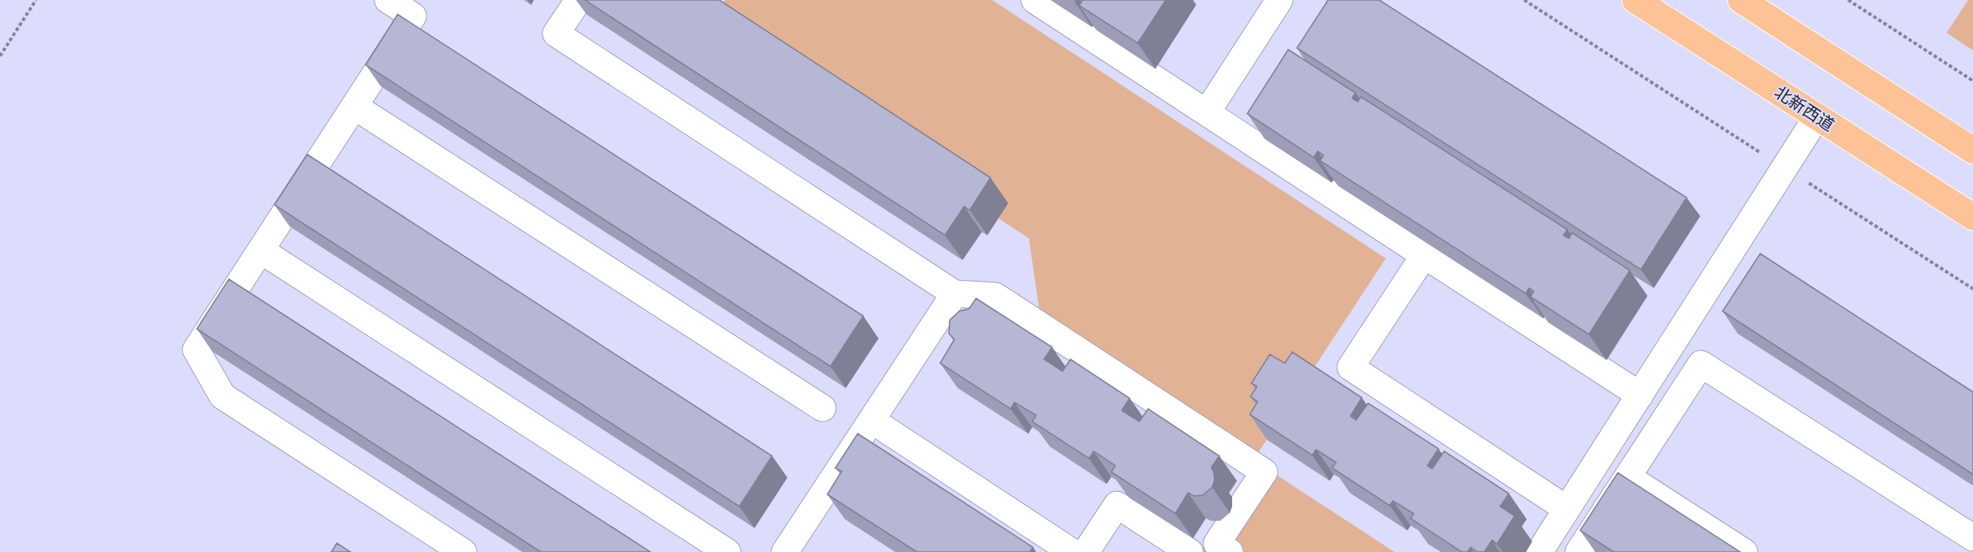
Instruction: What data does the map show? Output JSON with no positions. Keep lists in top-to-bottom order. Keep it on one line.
{"streets":{"main road":["北新西道"]}}
